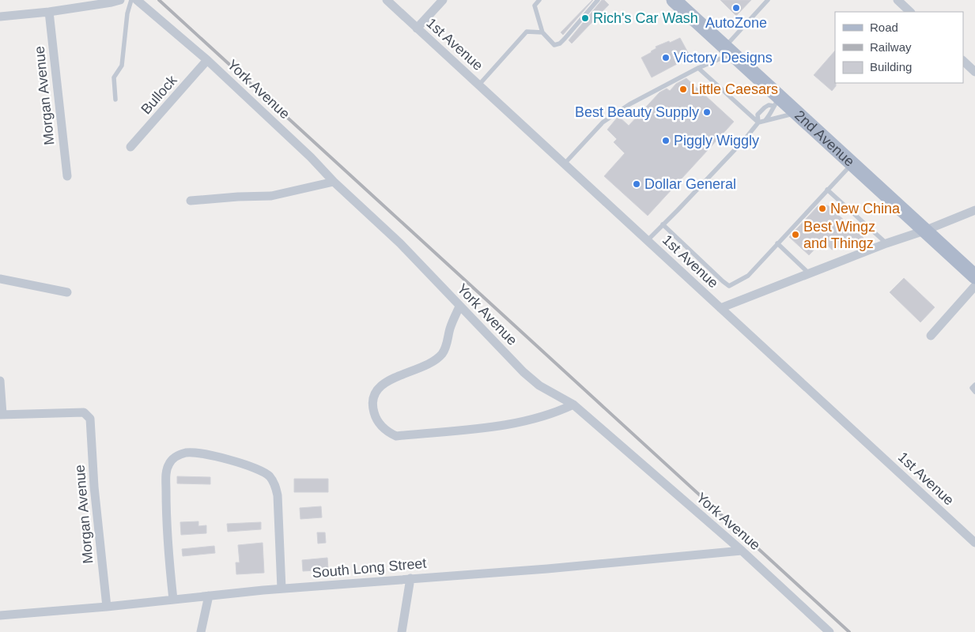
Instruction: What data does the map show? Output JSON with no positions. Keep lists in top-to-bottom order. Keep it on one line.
{"streets":{"main road":["2nd Avenue"],"street":["1st Avenue","York Avenue","Bullock","Morgan Avenue","South Long Street"]},"crossings":[["York Avenue","Bullock"],["York Avenue","South Long Street"],["Morgan Avenue","South Long Street"]],"places":["AutoZone","Rich's Car Wash","Victory Designs","Little Caesars","Best Beauty Supply","Piggly Wiggly","Dollar General","New China","Best Wingz and Thingz"],"legend":["Road","Railway","Building"]}
